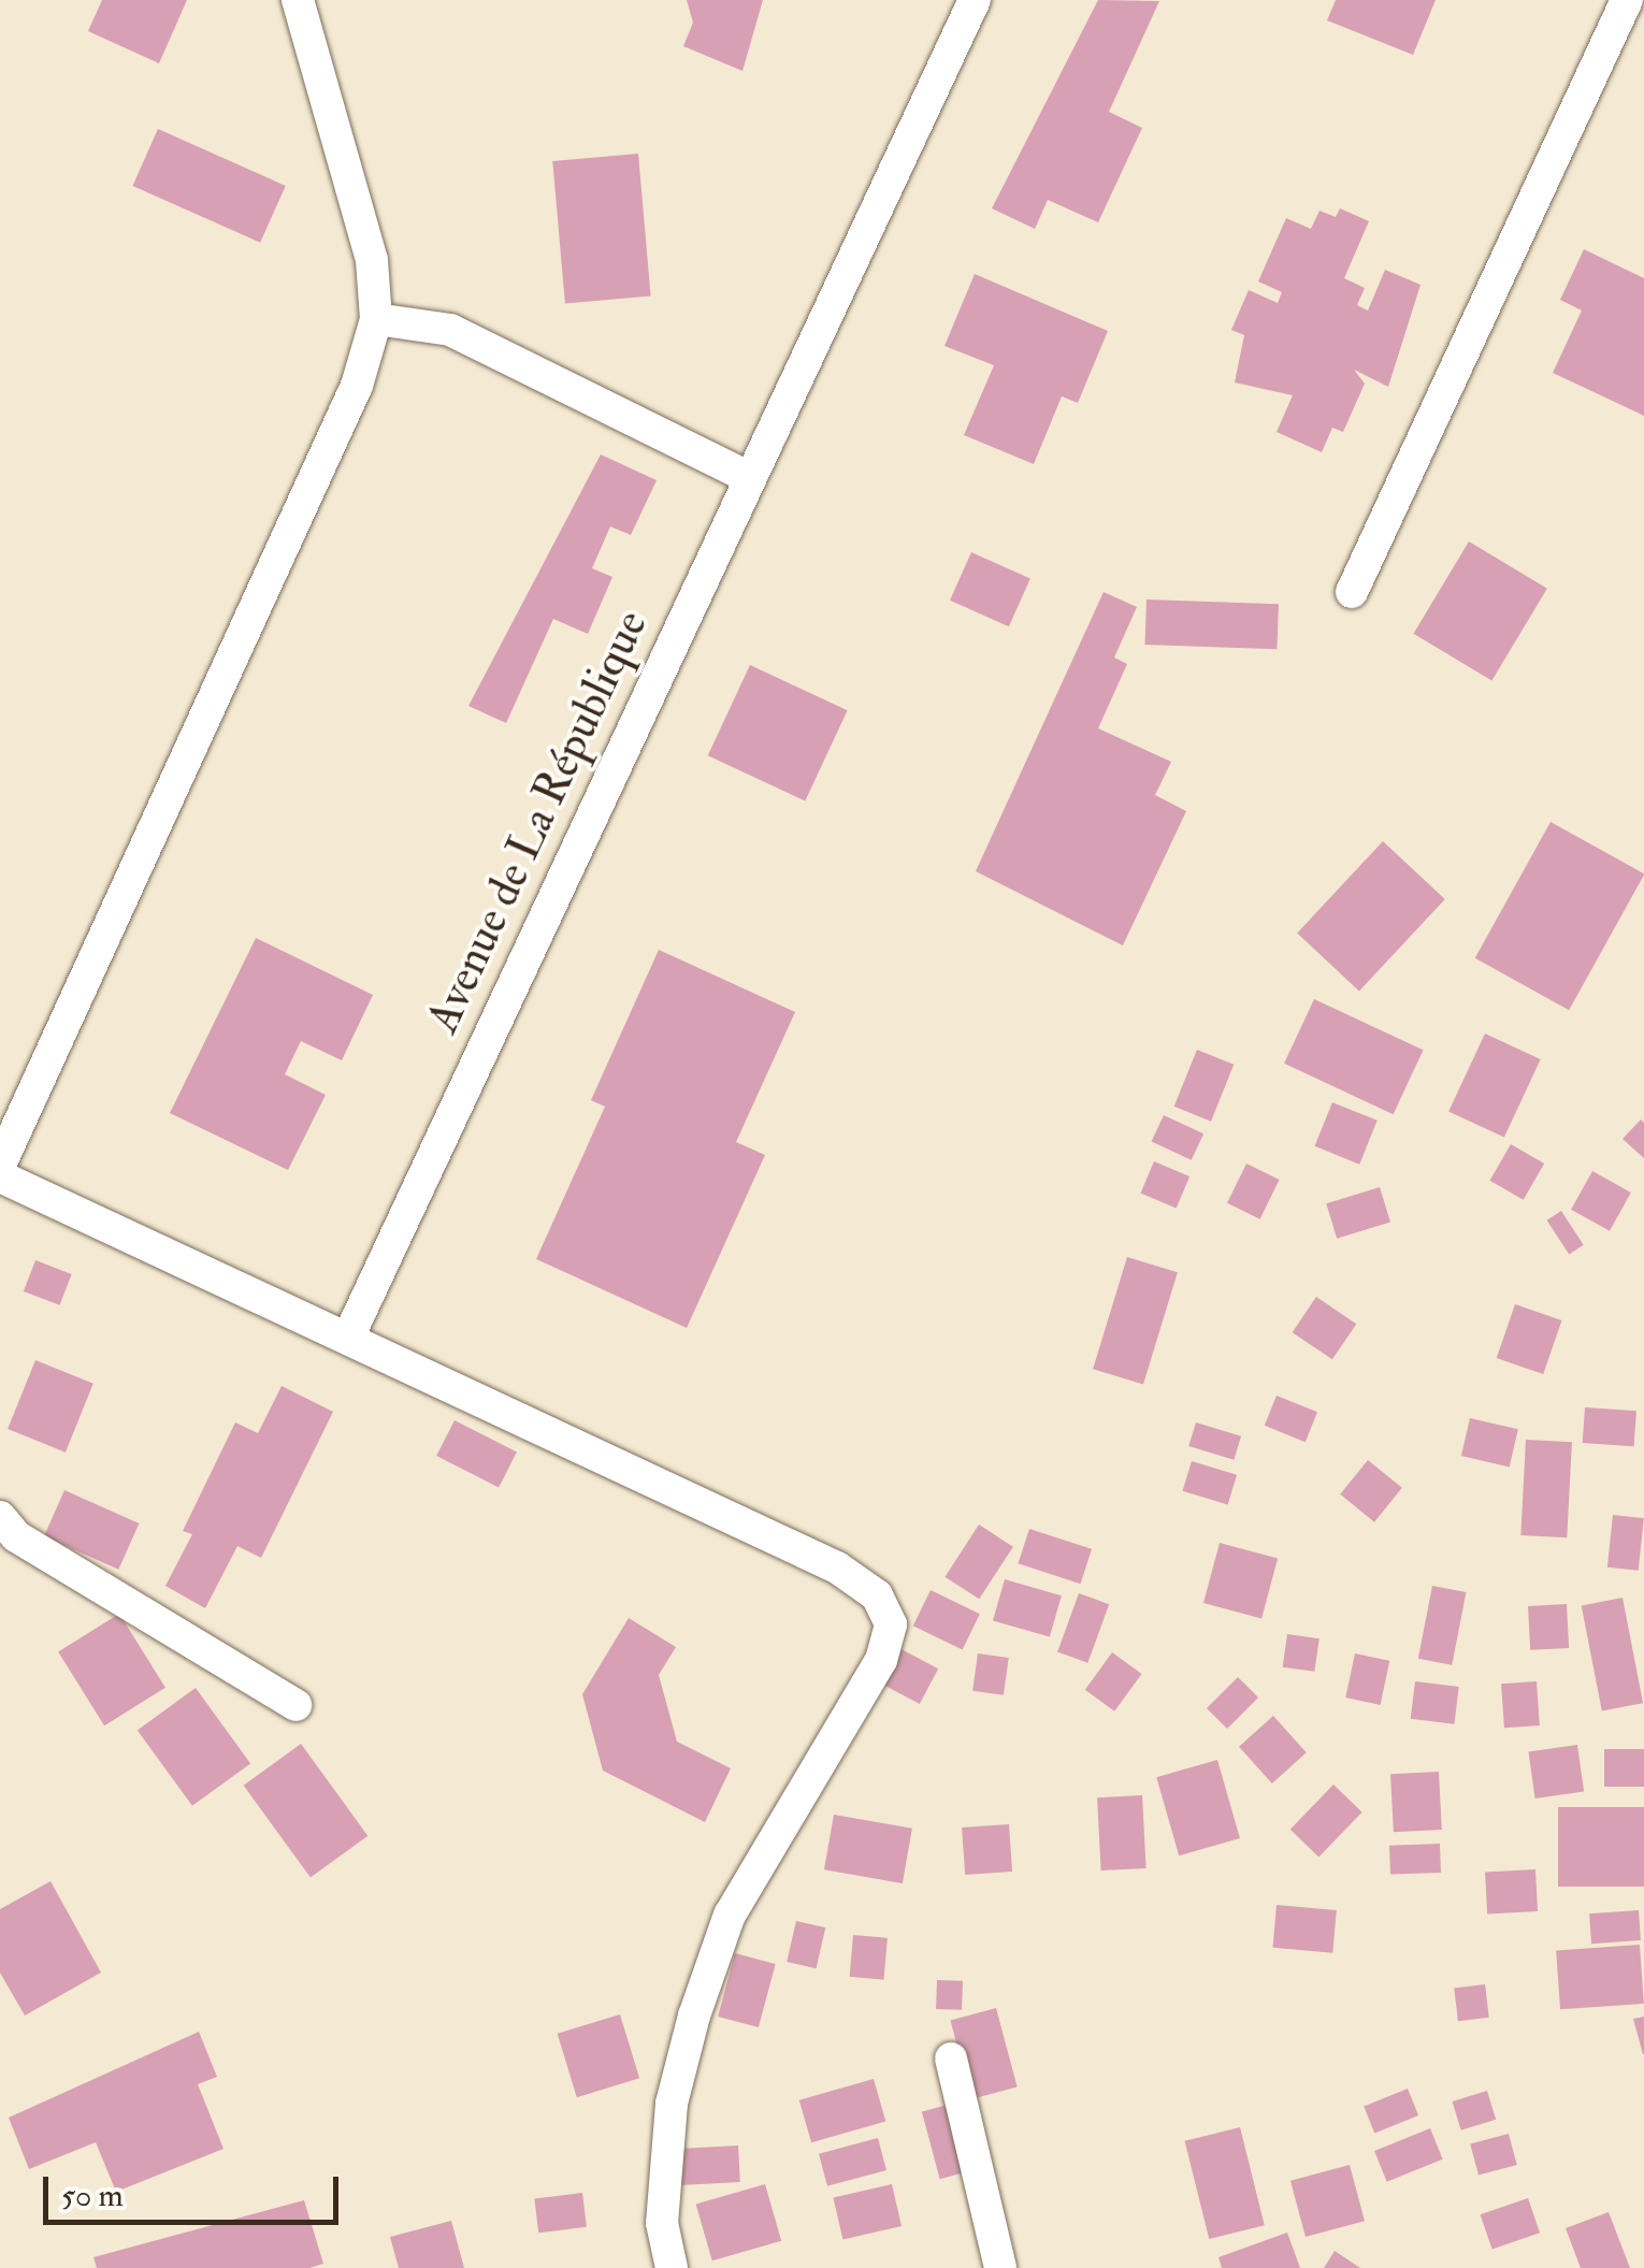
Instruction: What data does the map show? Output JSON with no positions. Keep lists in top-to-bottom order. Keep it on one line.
{"streets":{"street":["Avenue de La République"]},"scale_bar":"50 m"}
